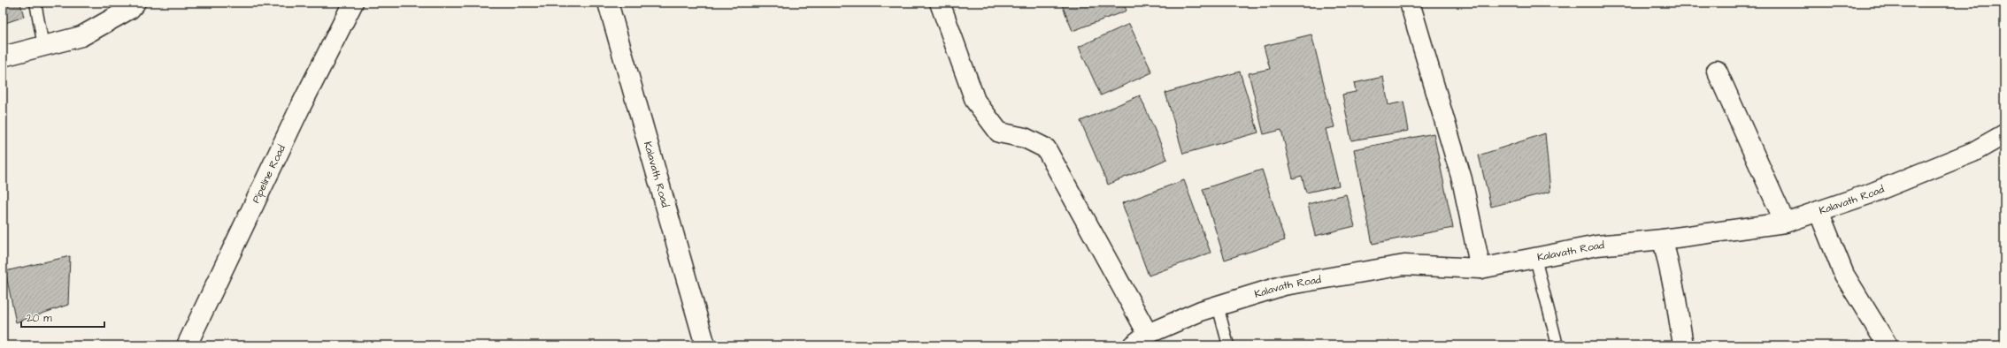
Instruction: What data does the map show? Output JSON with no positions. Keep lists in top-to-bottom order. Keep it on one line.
{"streets":{"street":["Pipeline Road","Kalavath Road"]},"scale_bar":"20 m"}
